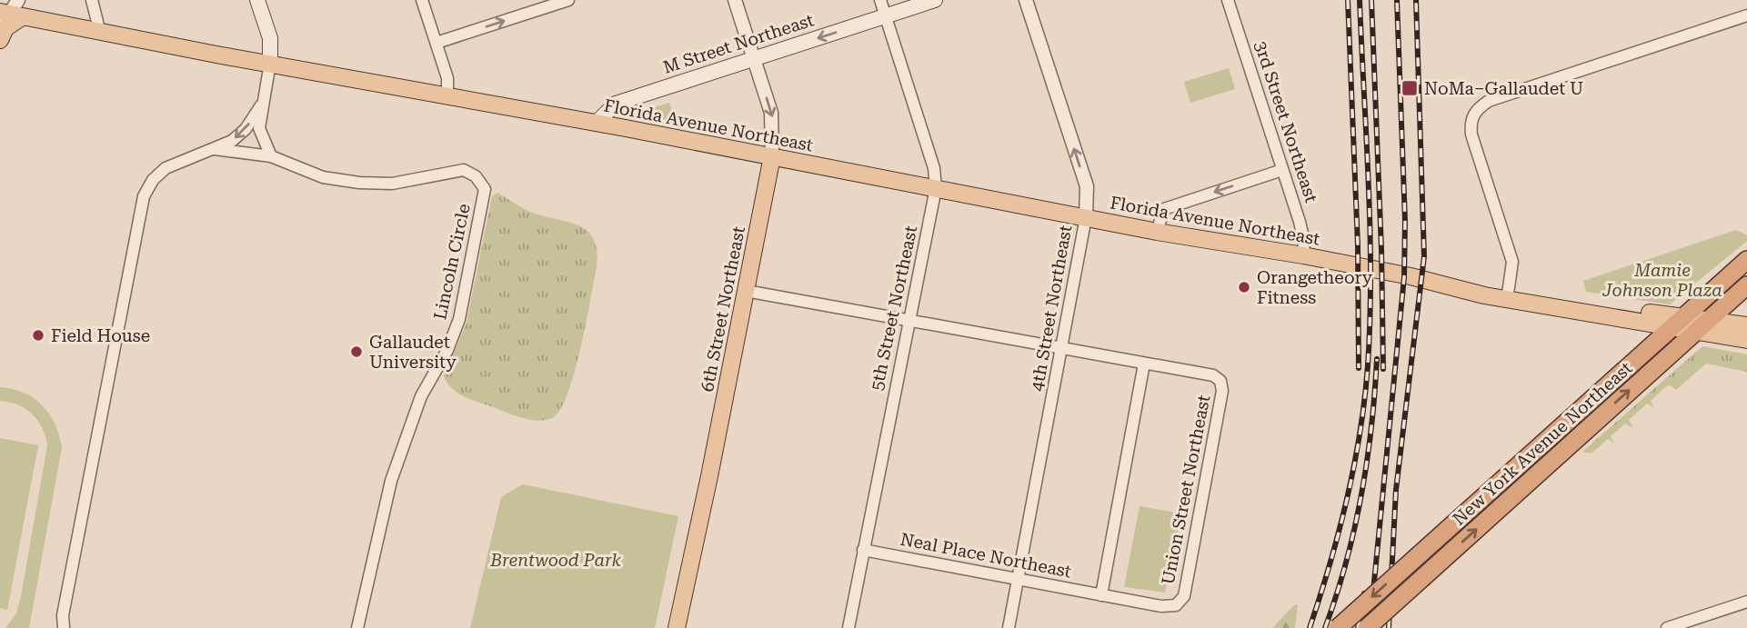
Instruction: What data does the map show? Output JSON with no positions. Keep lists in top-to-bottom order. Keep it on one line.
{"streets":{"highway":["New York Avenue Northeast"],"main road":["M Street Northeast","Florida Avenue Northeast","6th Street Northeast"],"street":["3rd Street Northeast","Lincoln Circle","5th Street Northeast","4th Street Northeast","Union Street Northeast","Neal Place Northeast"]},"crossings":[["M Street Northeast","Florida Avenue Northeast"],["M Street Northeast","5th Street Northeast"],["M Street Northeast","6th Street Northeast"],["3rd Street Northeast","Florida Avenue Northeast"],["Florida Avenue Northeast","Lincoln Circle"],["Florida Avenue Northeast","5th Street Northeast"],["Florida Avenue Northeast","4th Street Northeast"],["Florida Avenue Northeast","6th Street Northeast"],["Florida Avenue Northeast","New York Avenue Northeast"],["5th Street Northeast","Neal Place Northeast"],["4th Street Northeast","Neal Place Northeast"],["Union Street Northeast","Neal Place Northeast"]],"one_way":["M Street Northeast"],"parks":["Mamie Johnson Plaza","Brentwood Park"],"places":{"transit":["NoMa–Gallaudet U"],"other":["Orangetheory Fitness","Field House","Gallaudet University"]}}
